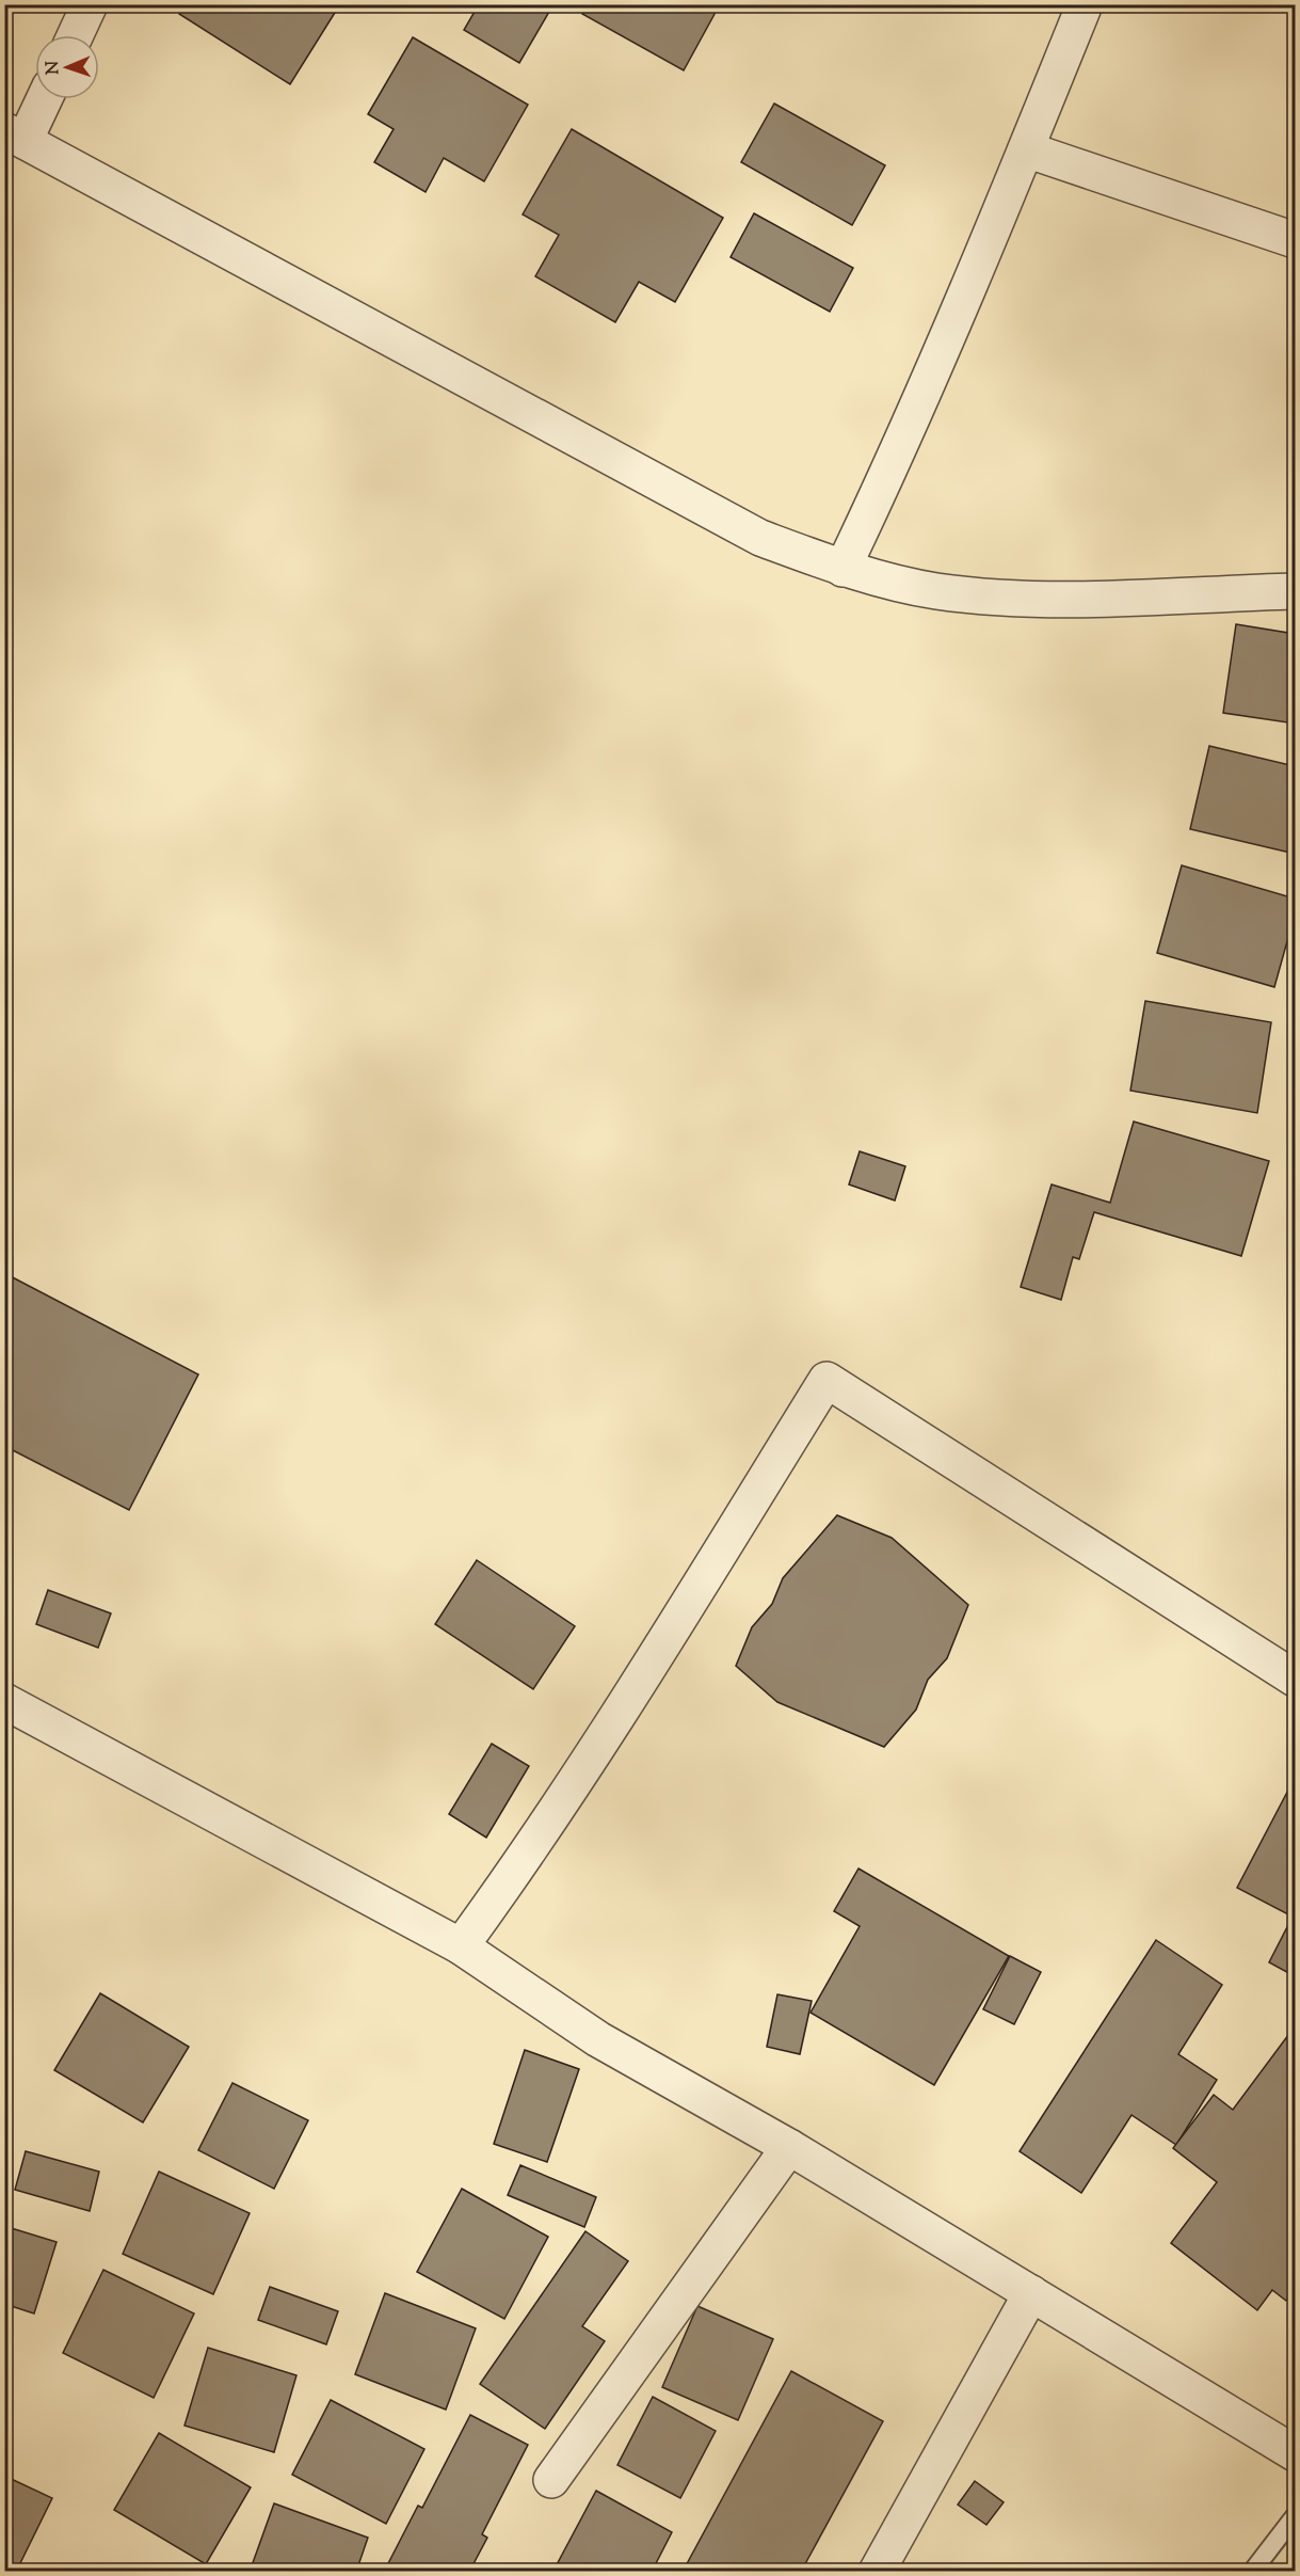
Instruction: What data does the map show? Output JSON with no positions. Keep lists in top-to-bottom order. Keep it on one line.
{"north":"left"}
